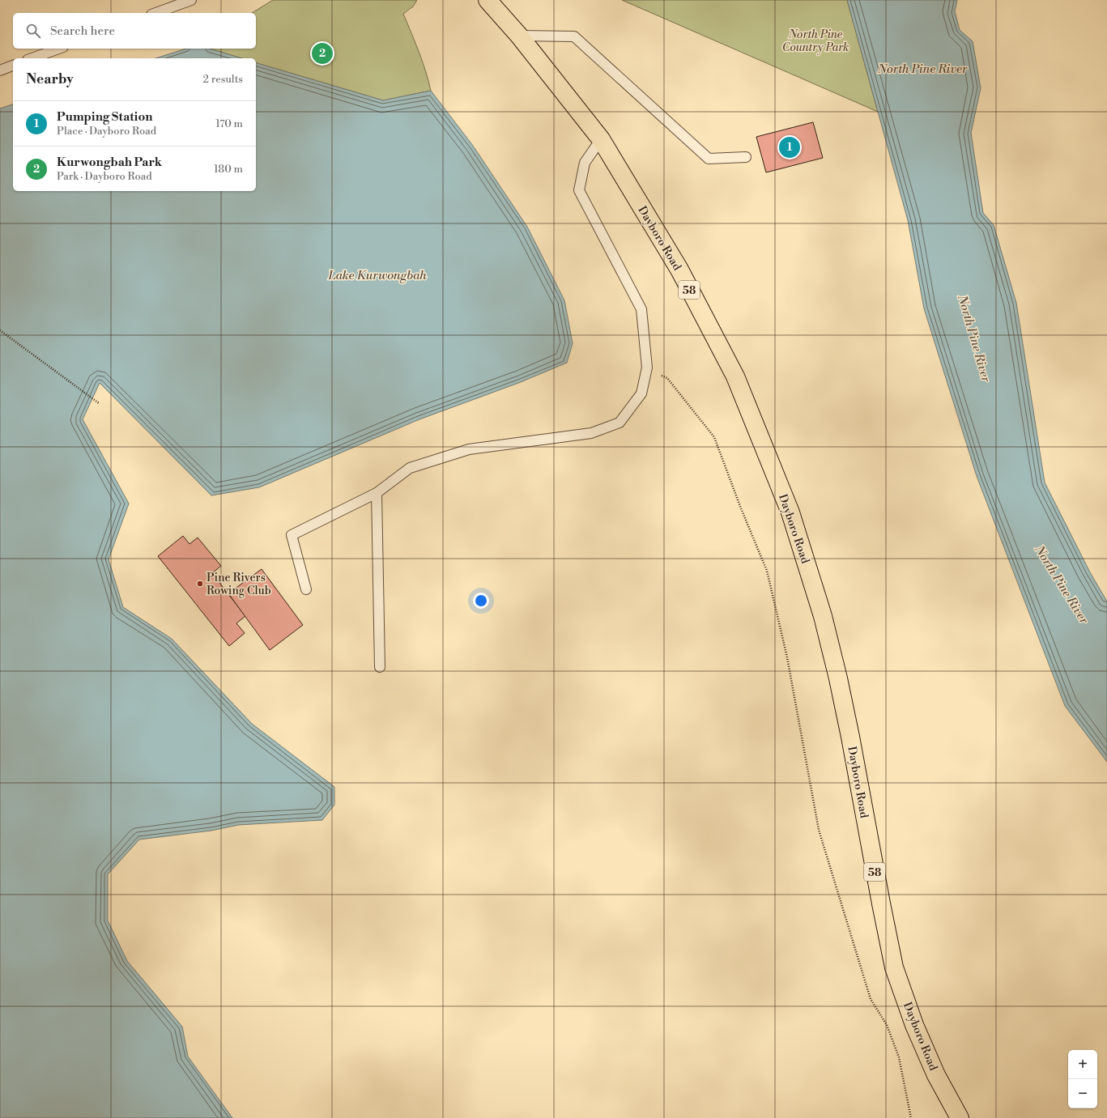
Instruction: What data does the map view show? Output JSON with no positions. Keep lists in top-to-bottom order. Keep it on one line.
{"streets":{"main road":["Dayboro Road","58"]},"water":["North Pine River","Lake Kurwongbah"],"parks":["North Pine Country Park"],"places":["Pine Rivers Rowing Club"],"page":{"search":"Search here","pins":["2","1"],"heading":["Nearby","2 results"],"list":[{"mark":"1","name":"Pumping Station","note":"Place · Dayboro Road","value":"170 m"},{"mark":"2","name":"Kurwongbah Park","note":"Park · Dayboro Road","value":"180 m"}],"map_buttons":["+","−"]}}
